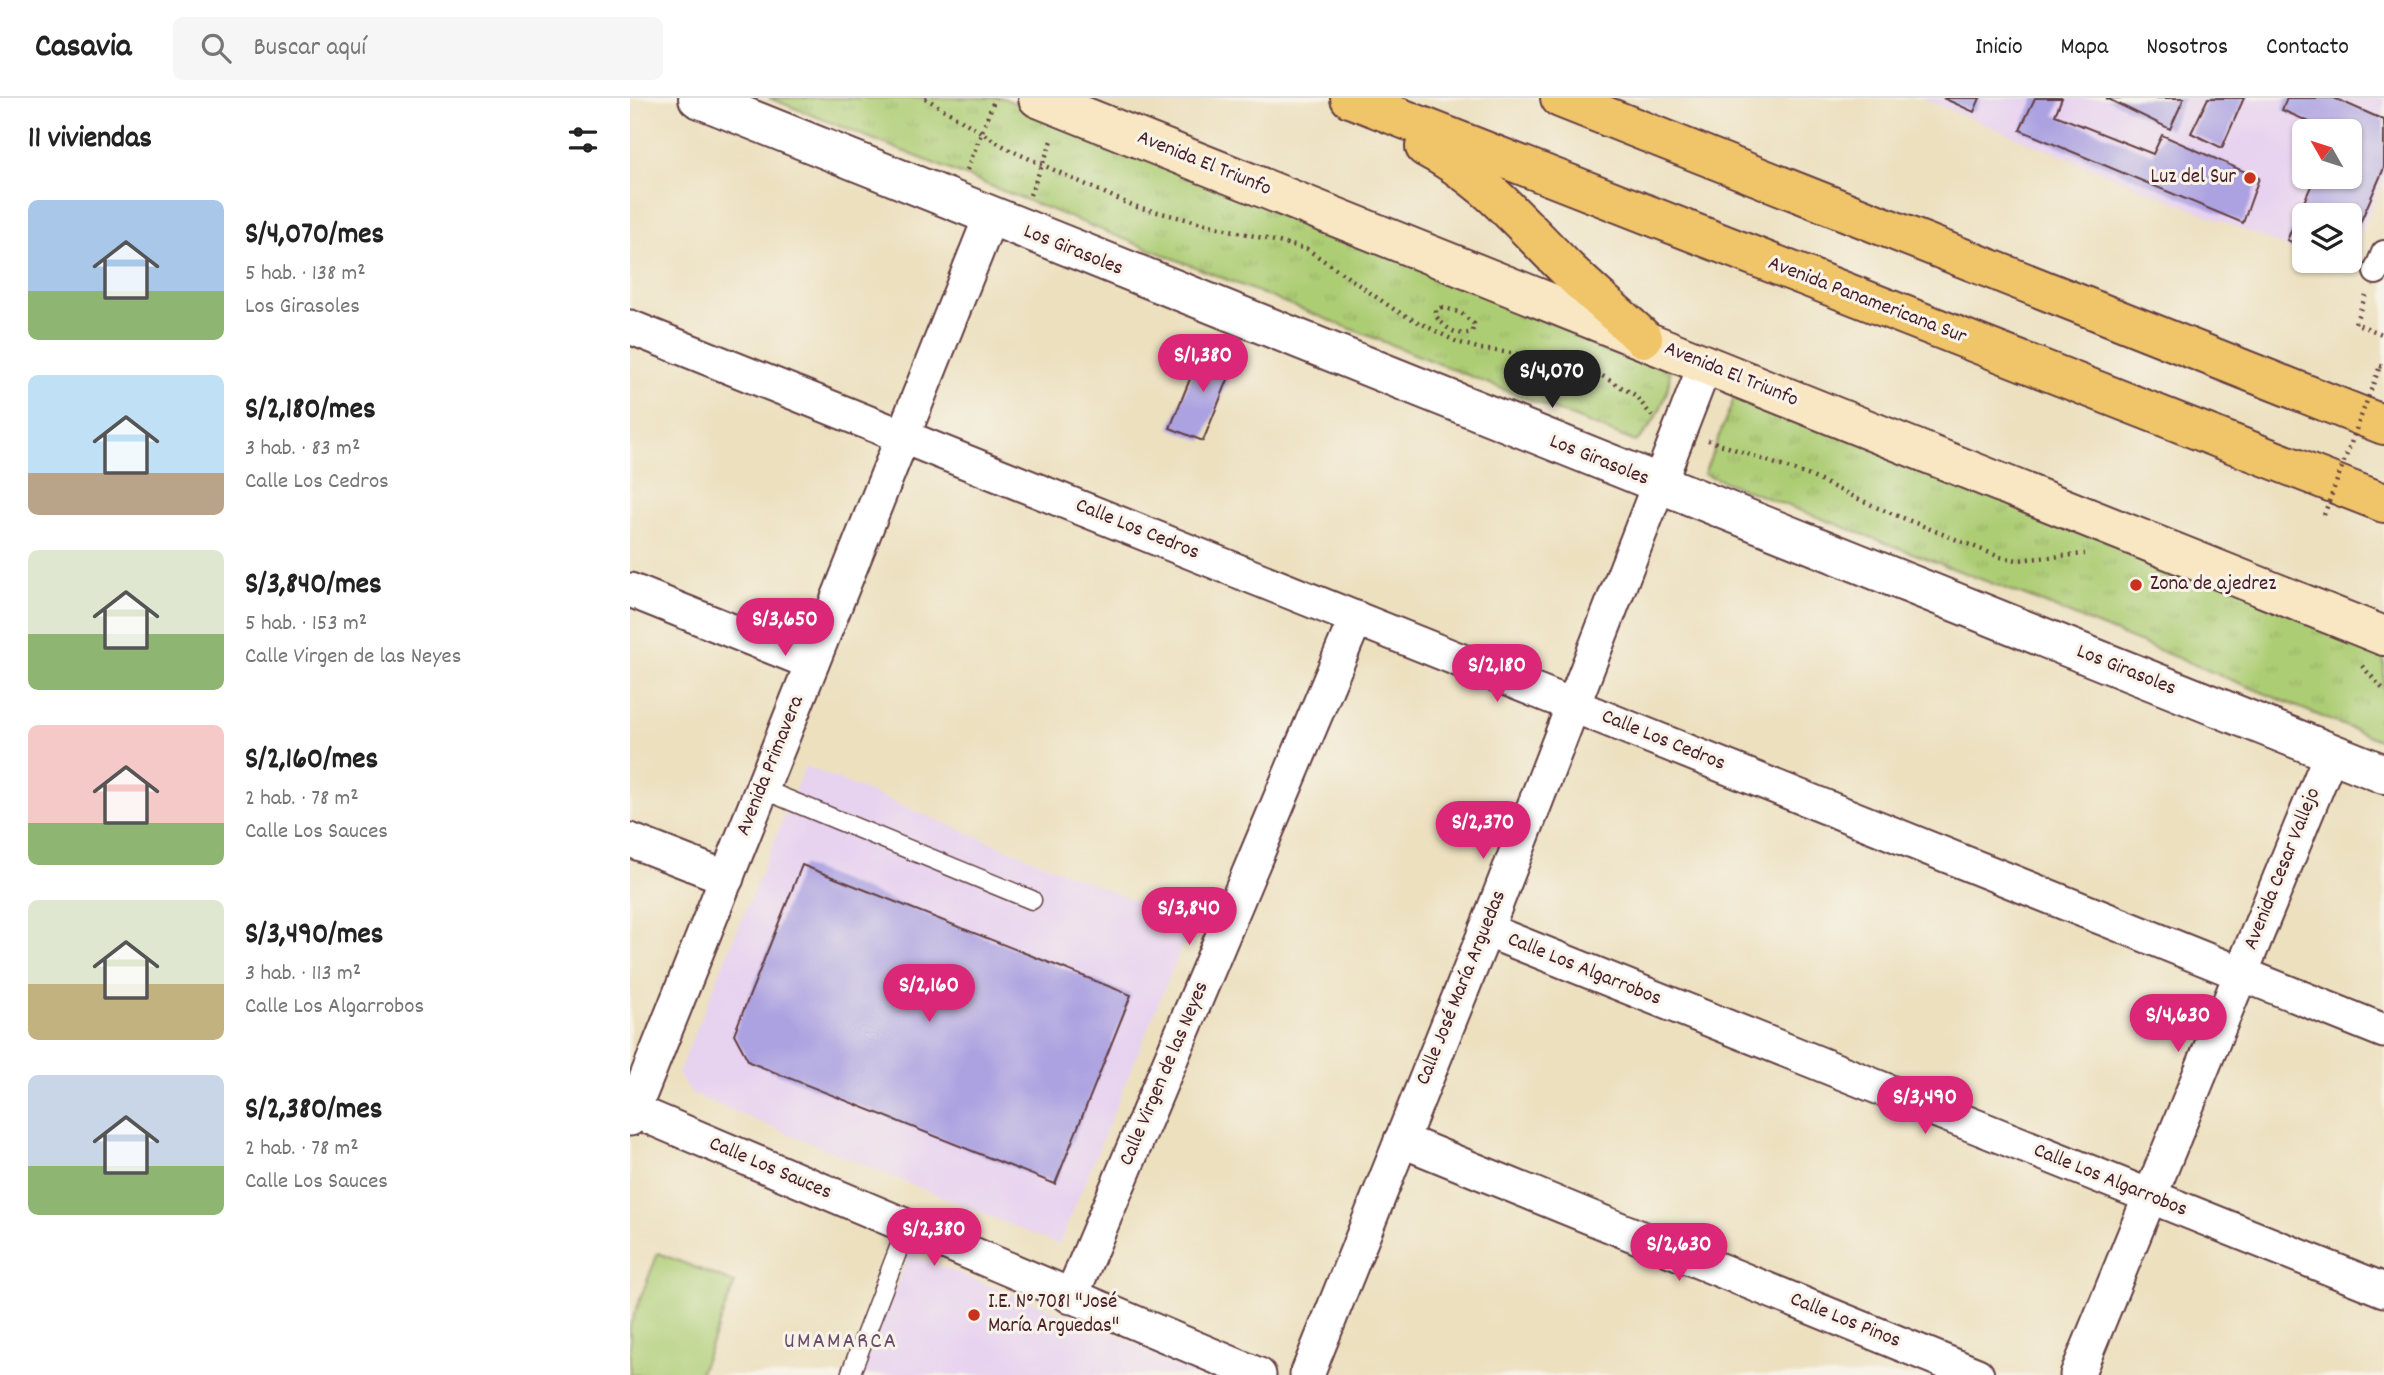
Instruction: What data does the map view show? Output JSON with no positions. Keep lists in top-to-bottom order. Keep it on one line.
{"streets":{"highway":["Avenida Panamericana Sur"],"main road":["Avenida El Triunfo"],"street":["Los Girasoles","Calle Los Cedros","Avenida Primavera","Avenida Cesar Vallejo","Calle Los Algarrobos","Calle José María Arguedas","Calle Virgen de las Neyes","Calle Los Sauces","Calle Los Pinos"]},"crossings":[["Avenida El Triunfo","Calle José María Arguedas"],["Los Girasoles","Avenida Primavera"],["Los Girasoles","Avenida Cesar Vallejo"],["Los Girasoles","Calle José María Arguedas"],["Calle Los Cedros","Avenida Primavera"],["Calle Los Cedros","Avenida Cesar Vallejo"],["Calle Los Cedros","Calle José María Arguedas"],["Calle Los Cedros","Calle Virgen de las Neyes"],["Avenida Primavera","Calle Los Sauces"],["Avenida Cesar Vallejo","Calle Los Algarrobos"],["Calle Los Algarrobos","Calle José María Arguedas"],["Calle José María Arguedas","Calle Los Pinos"],["Calle Virgen de las Neyes","Calle Los Sauces"]],"districts":["UMAMARCA"],"places":["Luz del Sur","Zona de ajedrez","I.E. N° 7081 \"José María Arguedas\""],"north":"top left","page":{"header":"Casavia","search":"Buscar aquí","nav":["Inicio","Mapa","Nosotros","Contacto"],"heading":"11 viviendas","list":[{"name":"S/4,070/mes","note":"5 hab. · 138 m² · Los Girasoles"},{"name":"S/2,180/mes","note":"3 hab. · 83 m² · Calle Los Cedros"},{"name":"S/3,840/mes","note":"5 hab. · 153 m² · Calle Virgen de las Neyes"},{"name":"S/2,160/mes","note":"2 hab. · 78 m² · Calle Los Sauces"},{"name":"S/3,490/mes","note":"3 hab. · 113 m² · Calle Los Algarrobos"},{"name":"S/2,380/mes","note":"2 hab. · 78 m² · Calle Los Sauces"}],"price":["S/1,380","S/4,070","S/3,650","S/2,180","S/2,370","S/3,840","S/2,160","S/4,630","S/3,490","S/2,380","S/2,630"]}}
